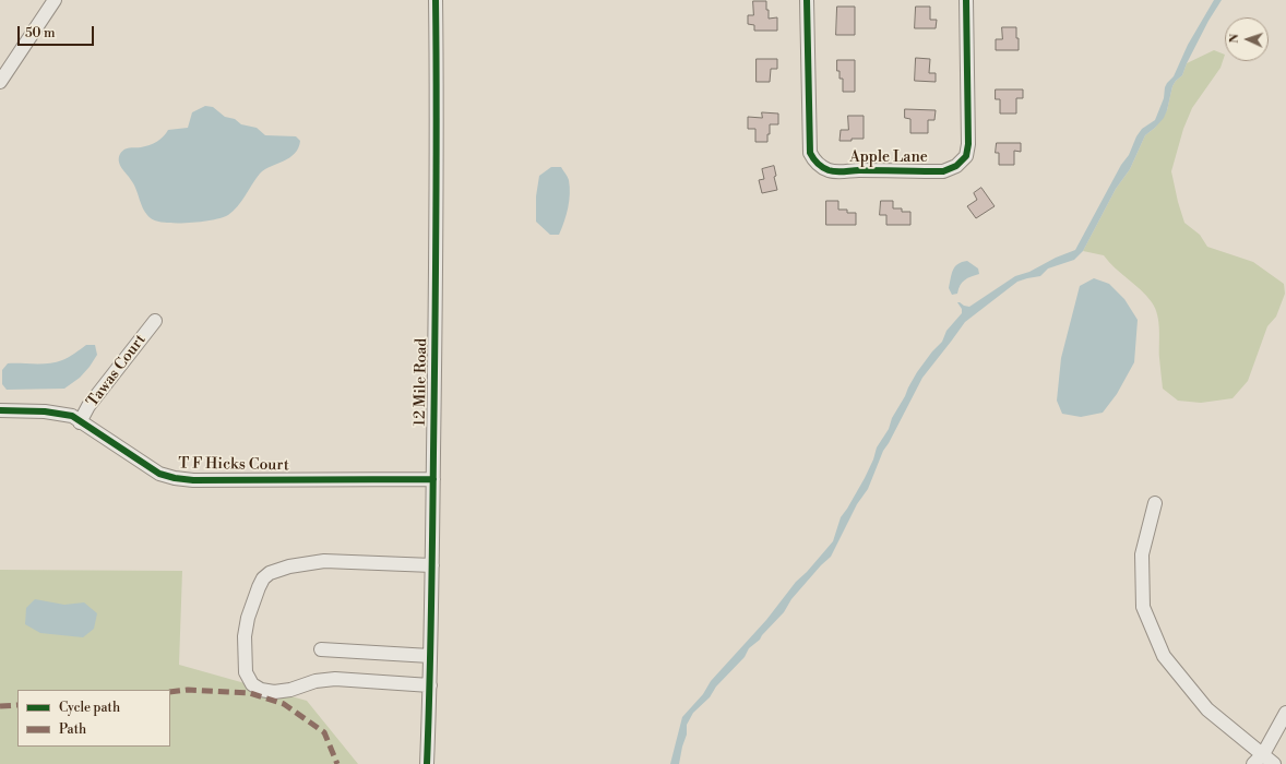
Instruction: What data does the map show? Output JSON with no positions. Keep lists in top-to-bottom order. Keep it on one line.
{"streets":{"street":["Apple Lane","Tawas Court","12 Mile Road","T F Hicks Court"]},"crossings":[["Tawas Court","T F Hicks Court"],["12 Mile Road","T F Hicks Court"]],"legend":["Cycle path","Path"],"scale_bar":"50 m","north":"left"}
